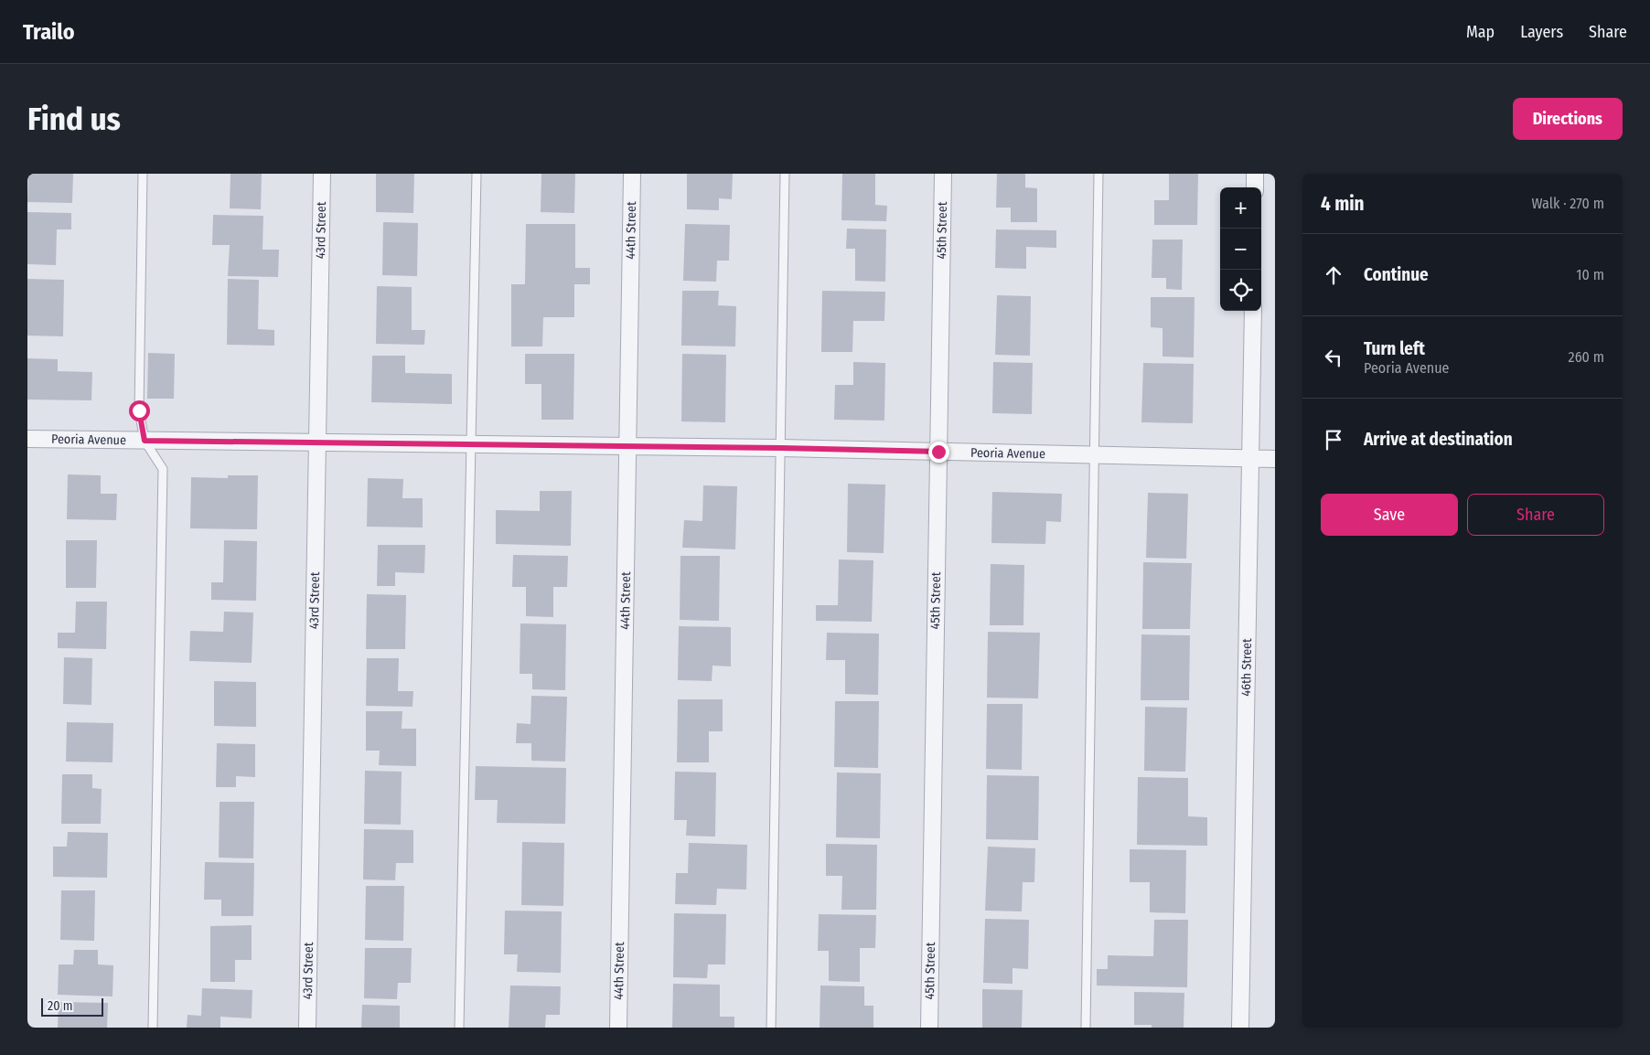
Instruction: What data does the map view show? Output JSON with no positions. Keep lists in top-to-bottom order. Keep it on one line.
{"streets":{"street":["43rd Street","44th Street","45th Street","Peoria Avenue","46th Street"]},"crossings":[["43rd Street","Peoria Avenue"],["44th Street","Peoria Avenue"],["45th Street","Peoria Avenue"],["Peoria Avenue","46th Street"]],"scale_bar":"20 m","page":{"header":"Trailo","nav":["Map","Layers","Share"],"buttons":["Directions",["Save","Share"]],"title":"Find us","heading":["4 min","Walk · 270 m"],"map_buttons":["+","−"],"list":[["Continue","10 m"],["Turn left","Peoria Avenue","260 m"],"Arrive at destination"],"scale":"20 m"}}
